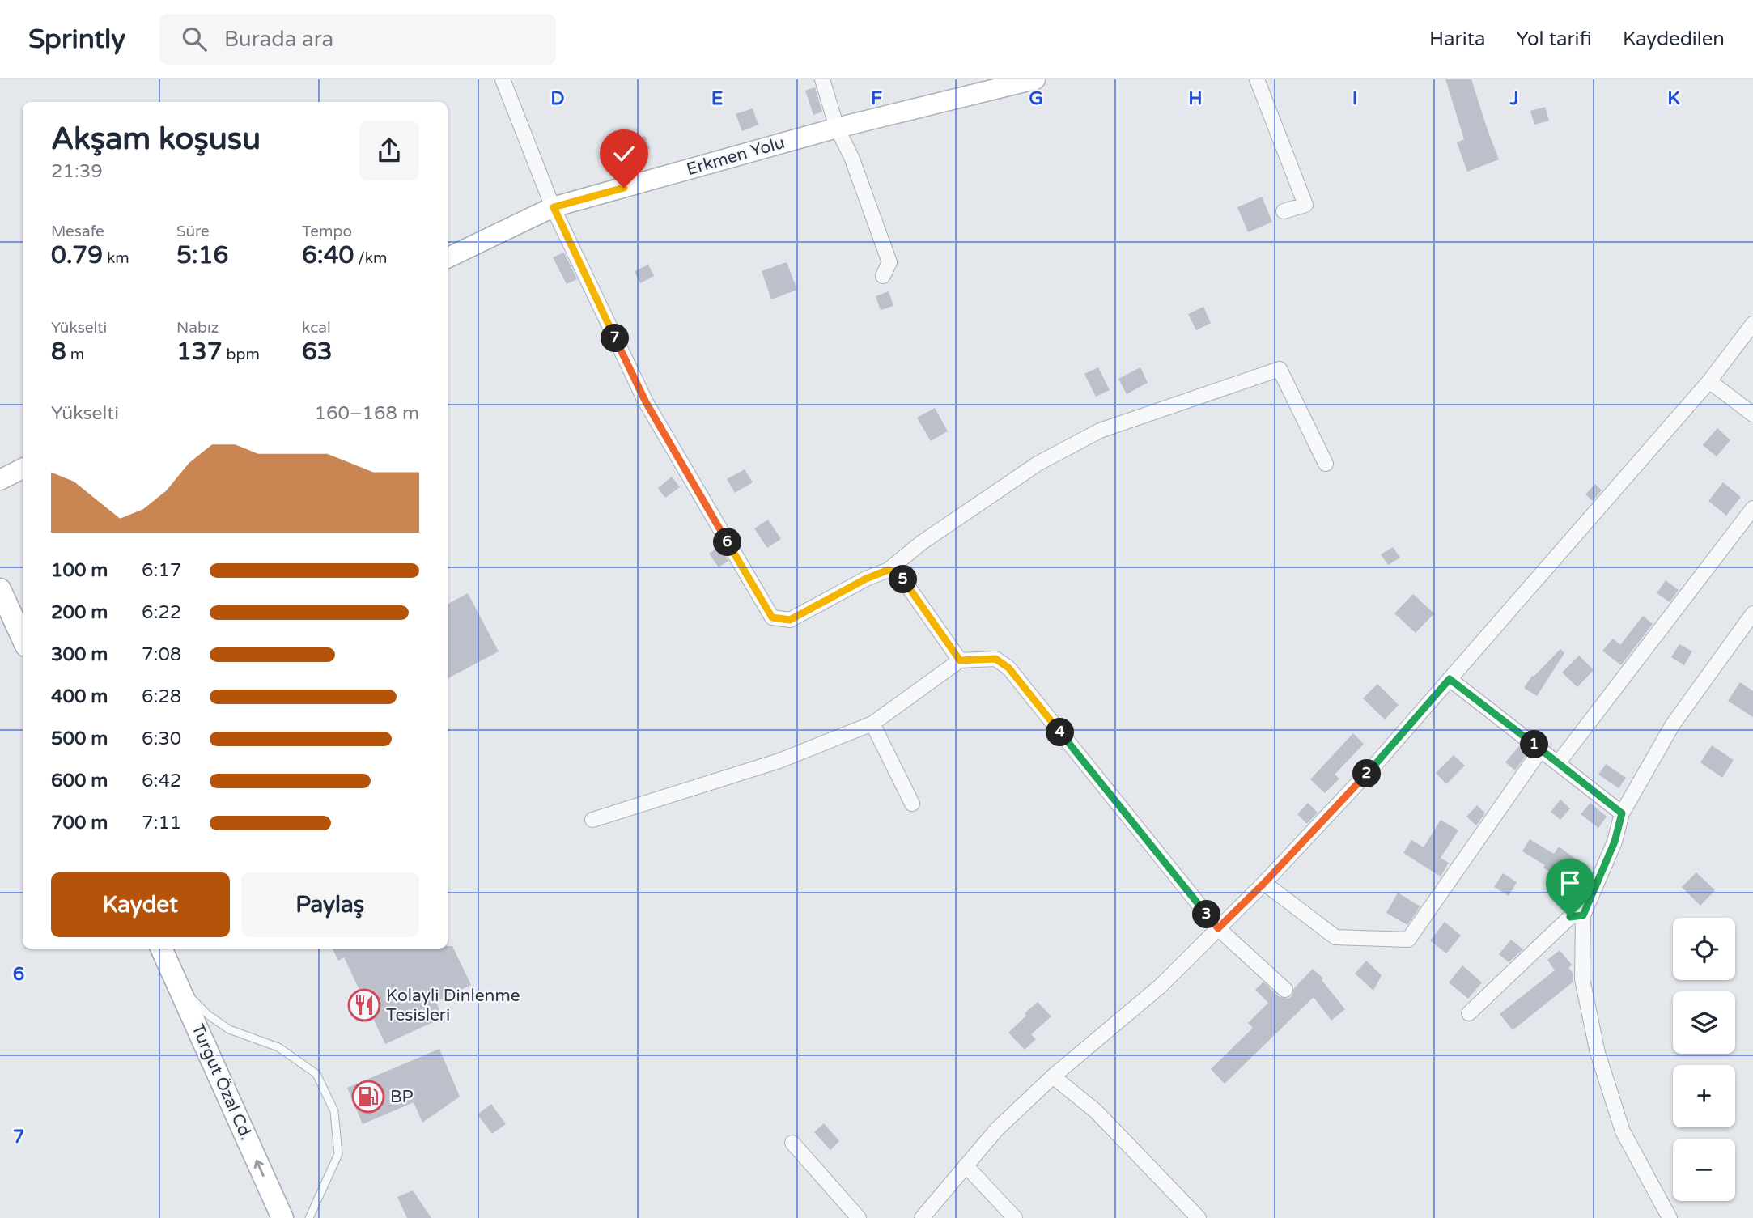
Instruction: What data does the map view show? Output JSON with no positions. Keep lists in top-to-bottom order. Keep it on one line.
{"streets":{"main road":["Turgut Özal Cd."],"street":["Erkmen Yolu"]},"one_way":["Turgut Özal Cd."],"places":{"restaurant":["Kolayli Dinlenme Tesisleri"],"fuel station":["BP"]},"page":{"header":"Sprintly","search":"Burada ara","nav":["Harita","Yol tarifi","Kaydedilen"],"heading":["Akşam koşusu","21:39"],"stats":[["Mesafe","0.79 km"],["Süre","5:16"],["Tempo","6:40 /km"],["Yükselti","8 m"],["Nabız","137 bpm"],["kcal","63"]],"pins":["7","6","5","4","1","2","3"],"chart":["Yükselti","160–168 m"],"list":[{"name":"100 m","note":"6:17"},{"name":"200 m","note":"6:22"},{"name":"300 m","note":"7:08"},{"name":"400 m","note":"6:28"},{"name":"500 m","note":"6:30"},{"name":"600 m","note":"6:42"},{"name":"700 m","note":"7:11"}],"buttons":["Kaydet","Paylaş"],"map_buttons":["+","−"]},"grid":{"columns":["D","E","F","G","H","I","J","K"],"rows":["6","7"]}}
